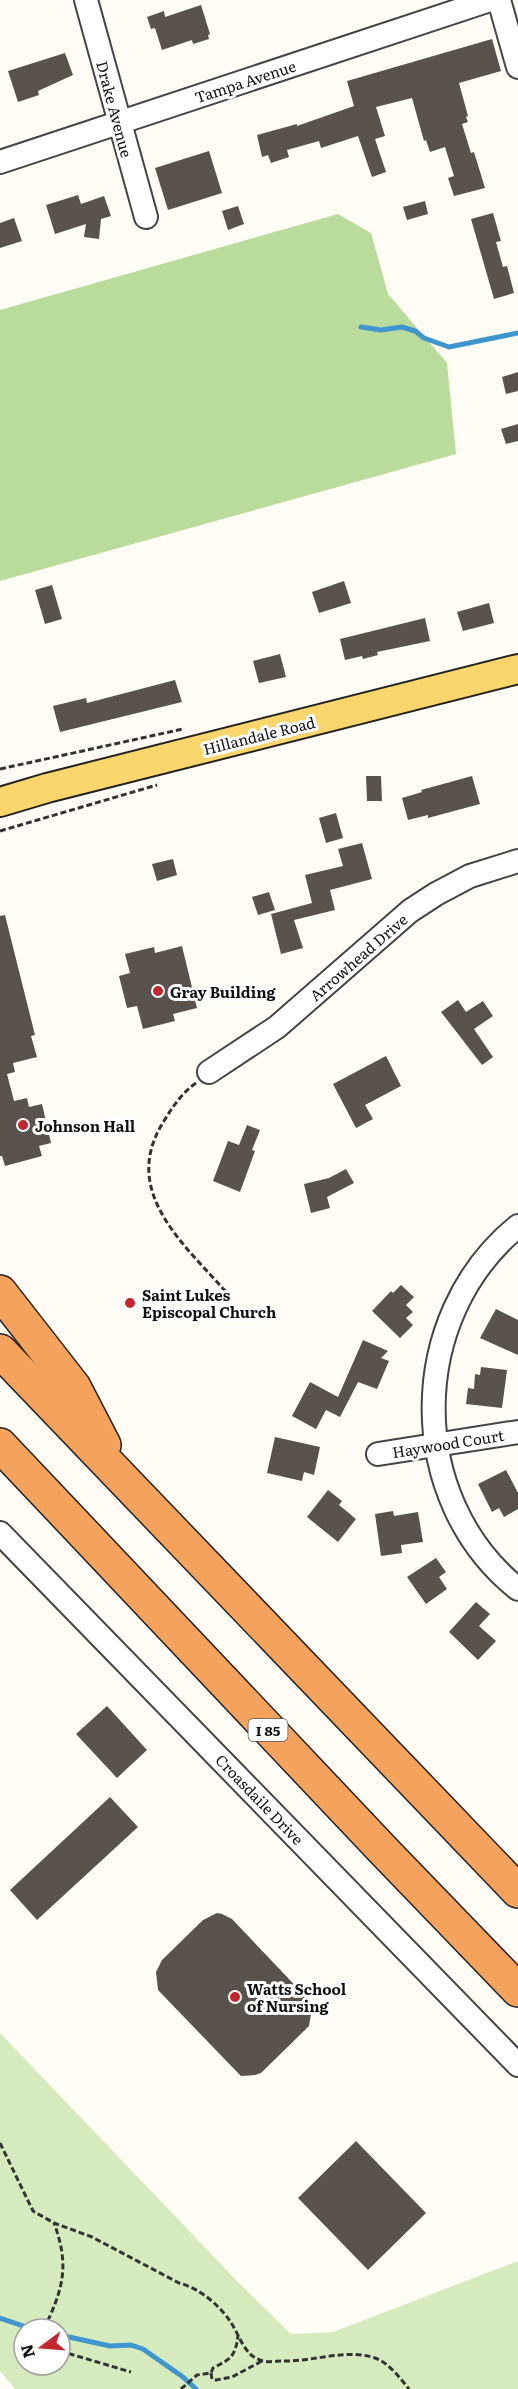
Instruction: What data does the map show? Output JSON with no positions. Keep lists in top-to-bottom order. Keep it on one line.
{"streets":{"highway":["I 85"],"main road":["Hillandale Road"],"street":["Tampa Avenue","Drake Avenue","Arrowhead Drive","Haywood Court","Croasdaile Drive"]},"crossings":[["Tampa Avenue","Drake Avenue"]],"places":["Gray Building","Johnson Hall","Saint Lukes Episcopal Church","Watts School of Nursing"],"north":"left"}
